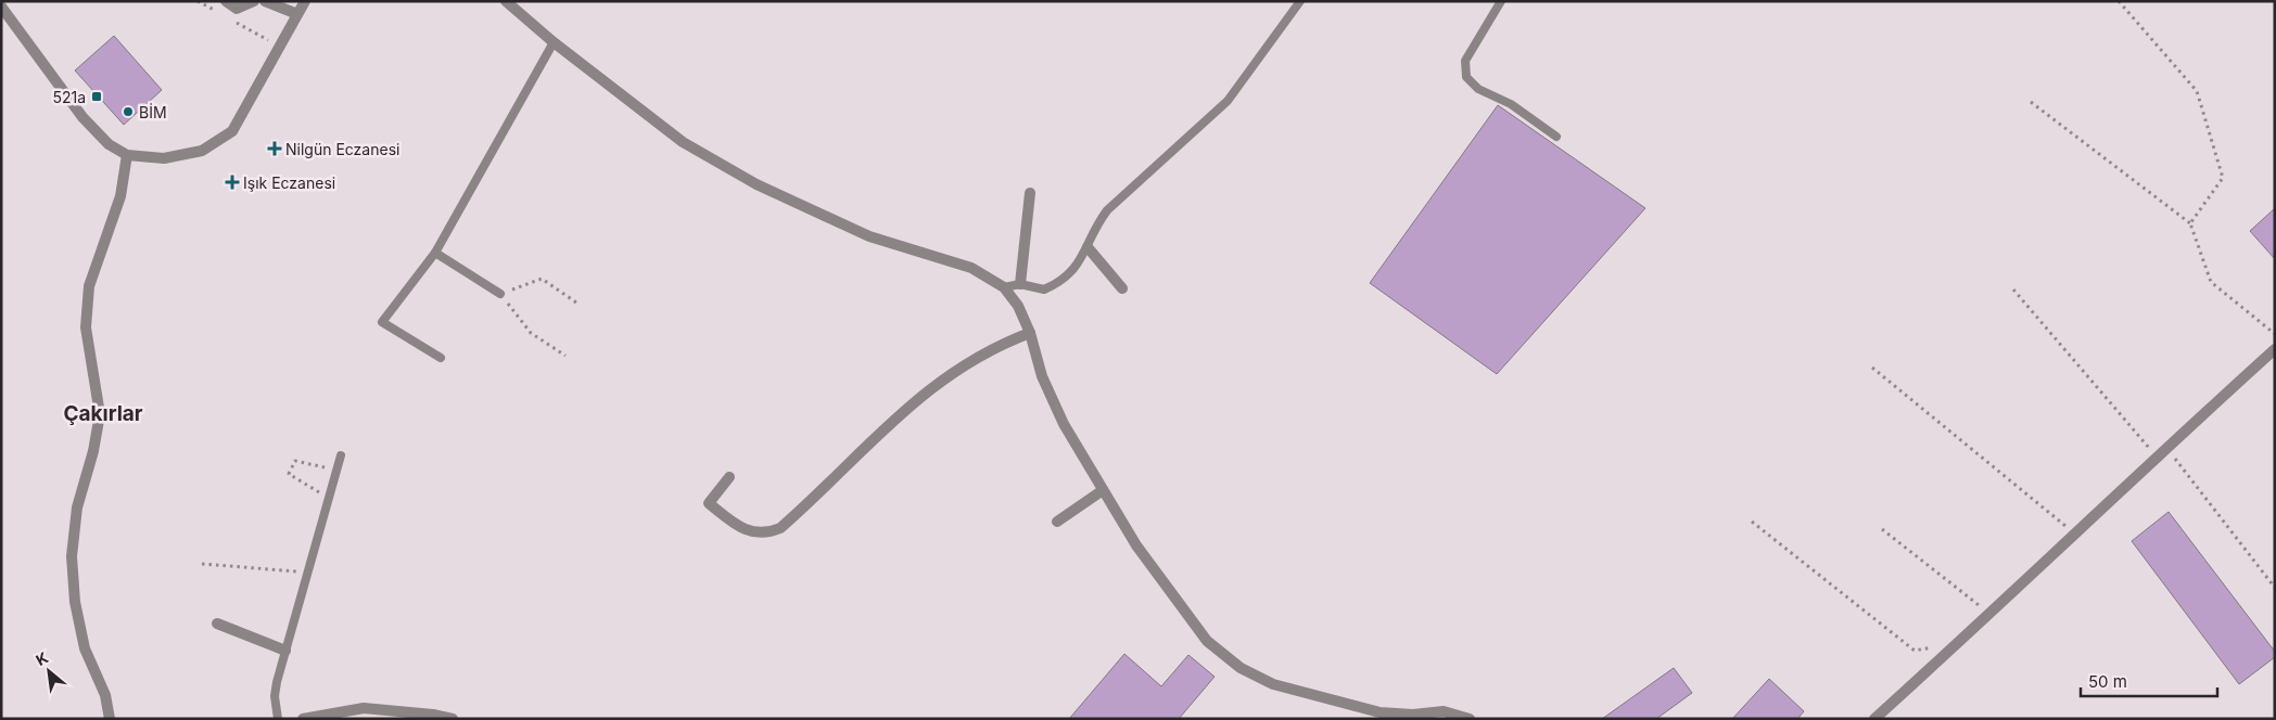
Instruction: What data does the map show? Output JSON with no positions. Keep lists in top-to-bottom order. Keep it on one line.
{"districts":["Çakırlar"],"places":{"transit":["521a"],"other":["BİM"],"health":["Nilgün Eczanesi","Işık Eczanesi"]},"scale_bar":"50 m","north":"top left"}
